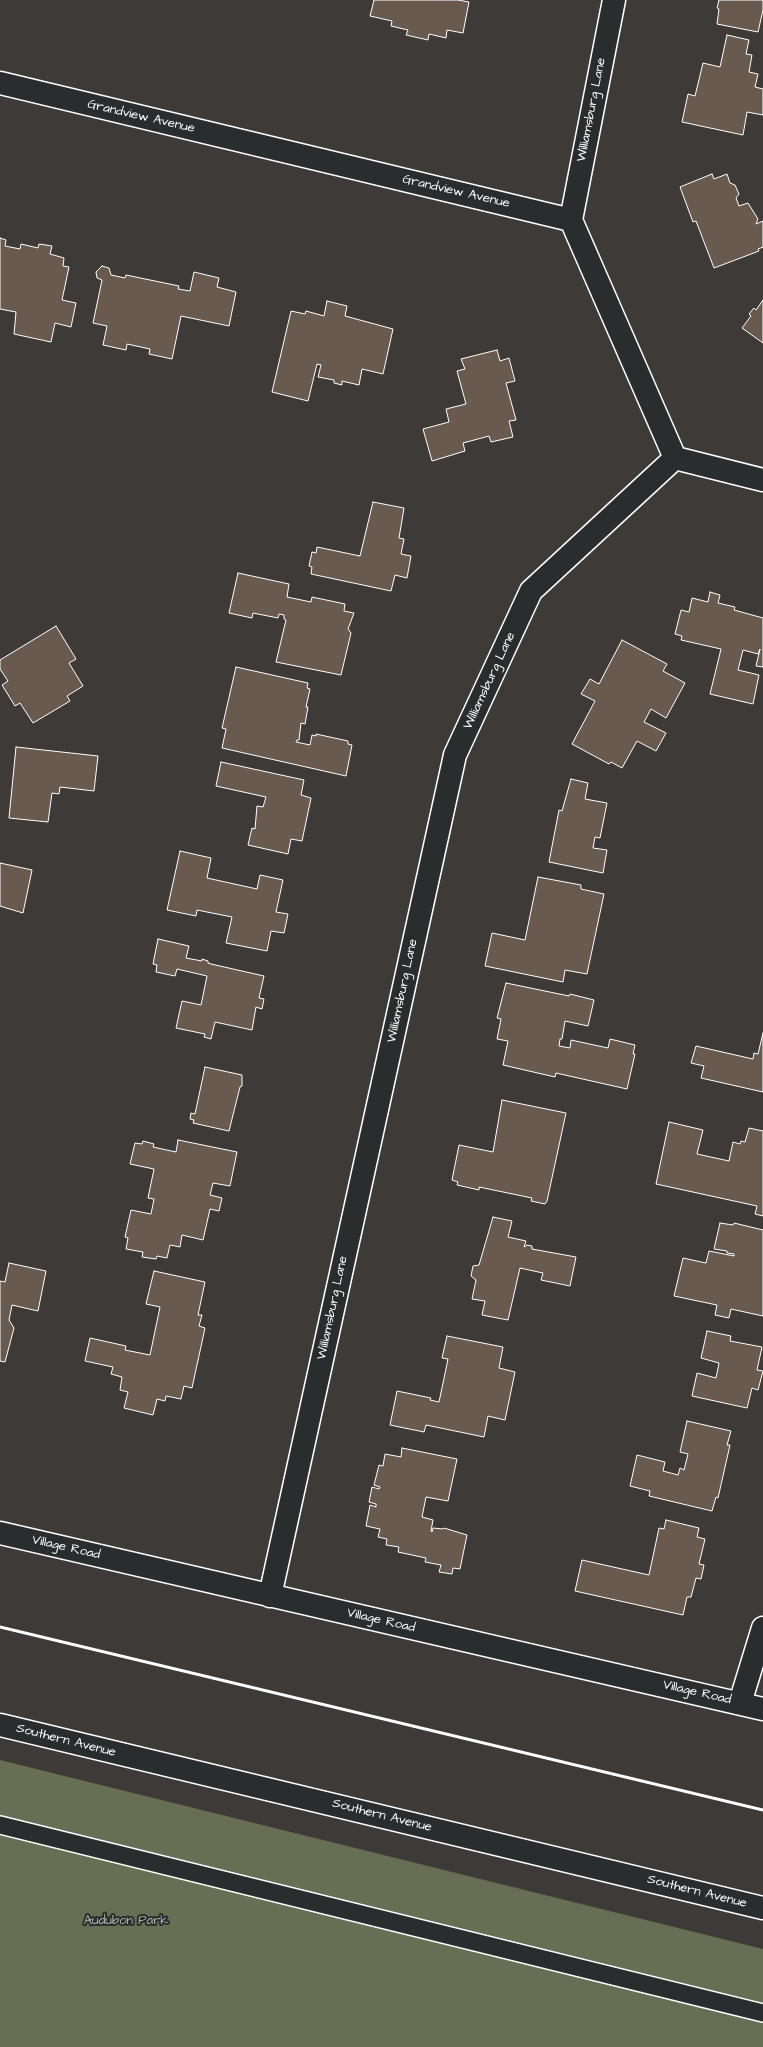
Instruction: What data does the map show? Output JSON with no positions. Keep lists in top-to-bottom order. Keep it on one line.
{"streets":{"street":["Williamsburg Lane","Grandview Avenue","Village Road","Southern Avenue"]},"crossings":[["Williamsburg Lane","Grandview Avenue"],["Williamsburg Lane","Village Road"]],"parks":["Audubon Park"]}
